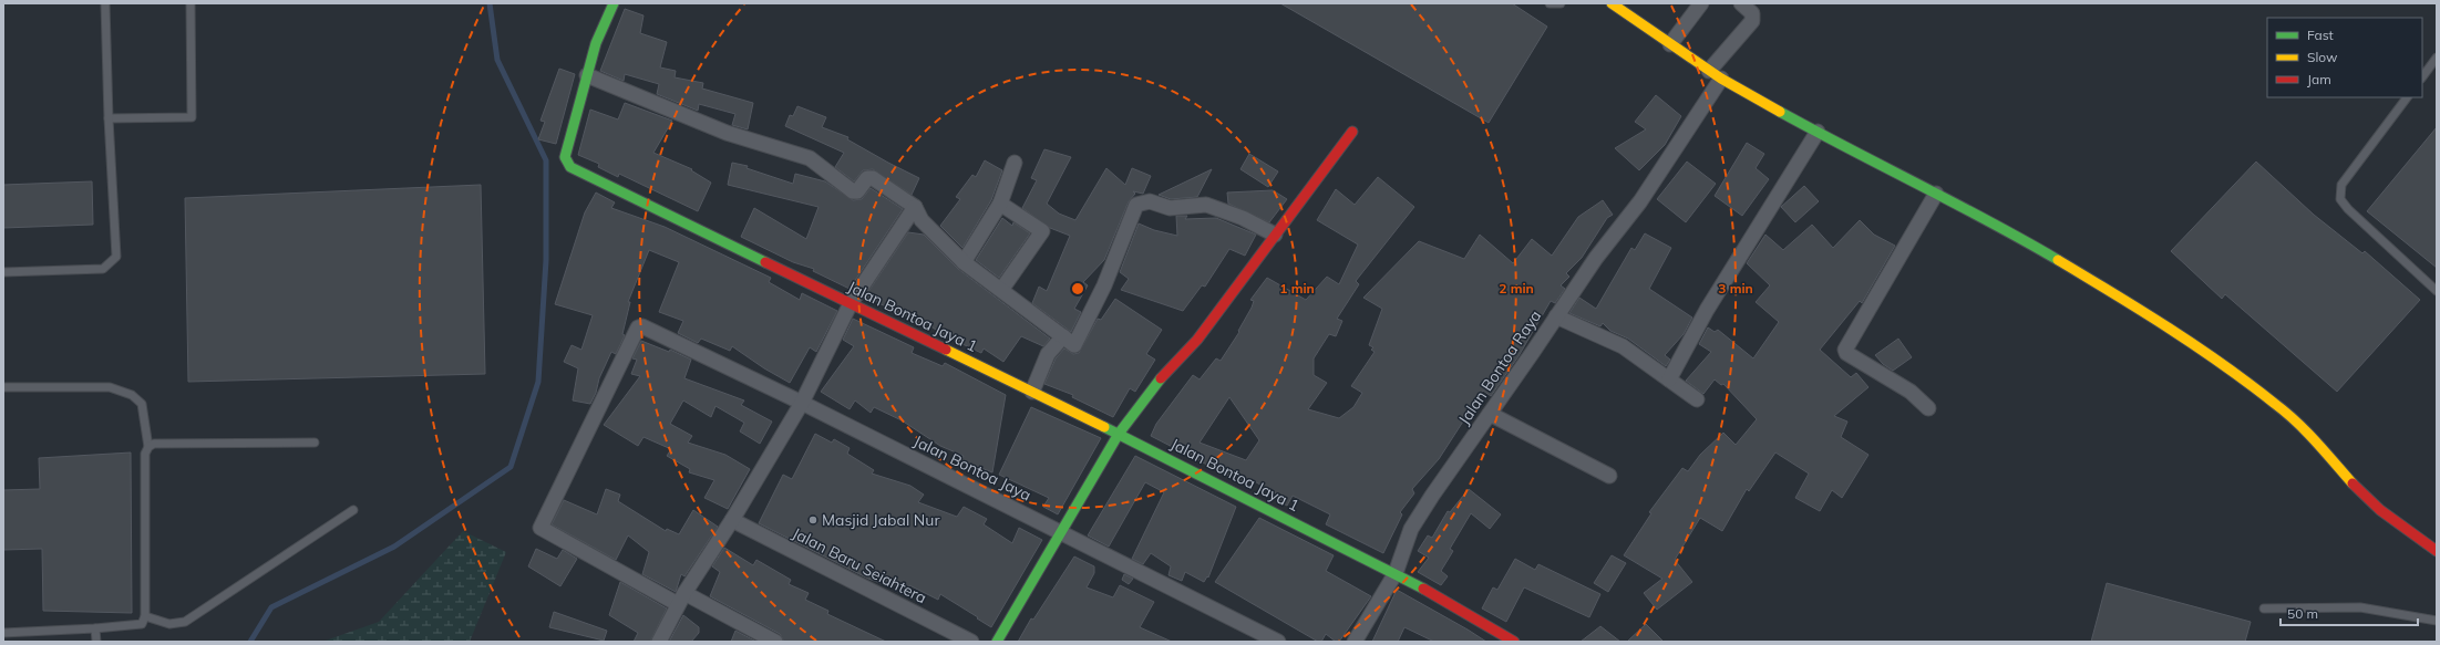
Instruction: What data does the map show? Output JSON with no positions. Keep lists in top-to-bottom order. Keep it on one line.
{"streets":{"street":["Jalan Bontoa Jaya 1","Jalan Bontoa Raya","Jalan Bontoa Jaya","Jalan Baru Seiahtera"]},"crossings":[["Jalan Bontoa Jaya 1","Jalan Bontoa Raya"]],"places":["Masjid Jabal Nur"],"legend":["Fast","Slow","Jam"],"scale_bar":"50 m","rings":["1 min","2 min","3 min"]}
